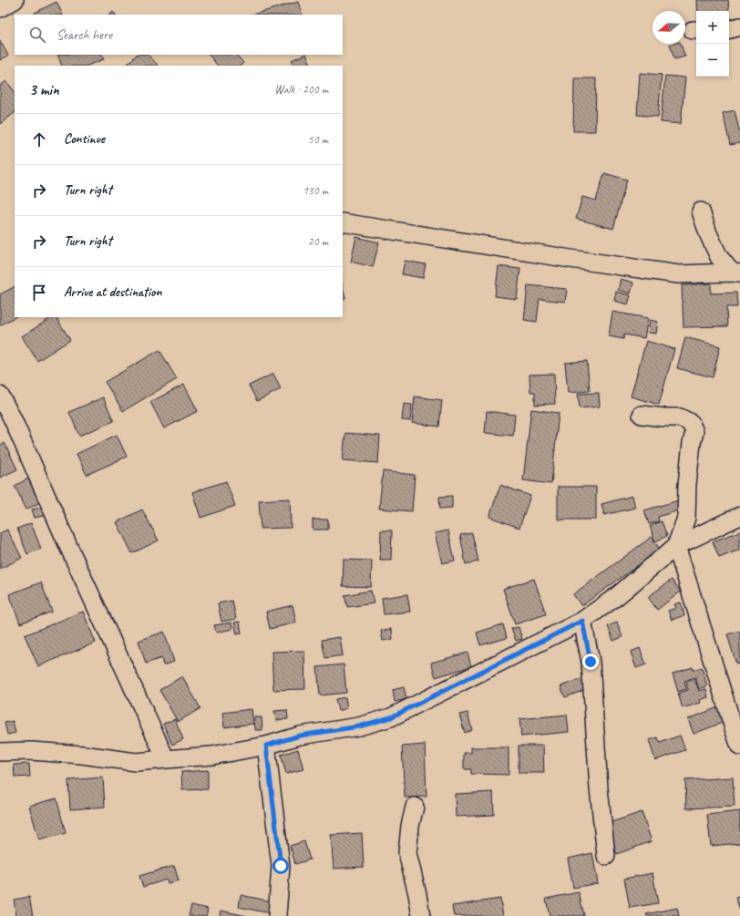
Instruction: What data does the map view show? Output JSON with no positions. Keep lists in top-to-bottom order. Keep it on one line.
{"north":"left","page":{"map_buttons":["+","−"],"search":"Search here","heading":["3 min","Walk · 200 m"],"list":[["Continue","50 m"],["Turn right","130 m"],["Turn right","20 m"],"Arrive at destination"]}}
